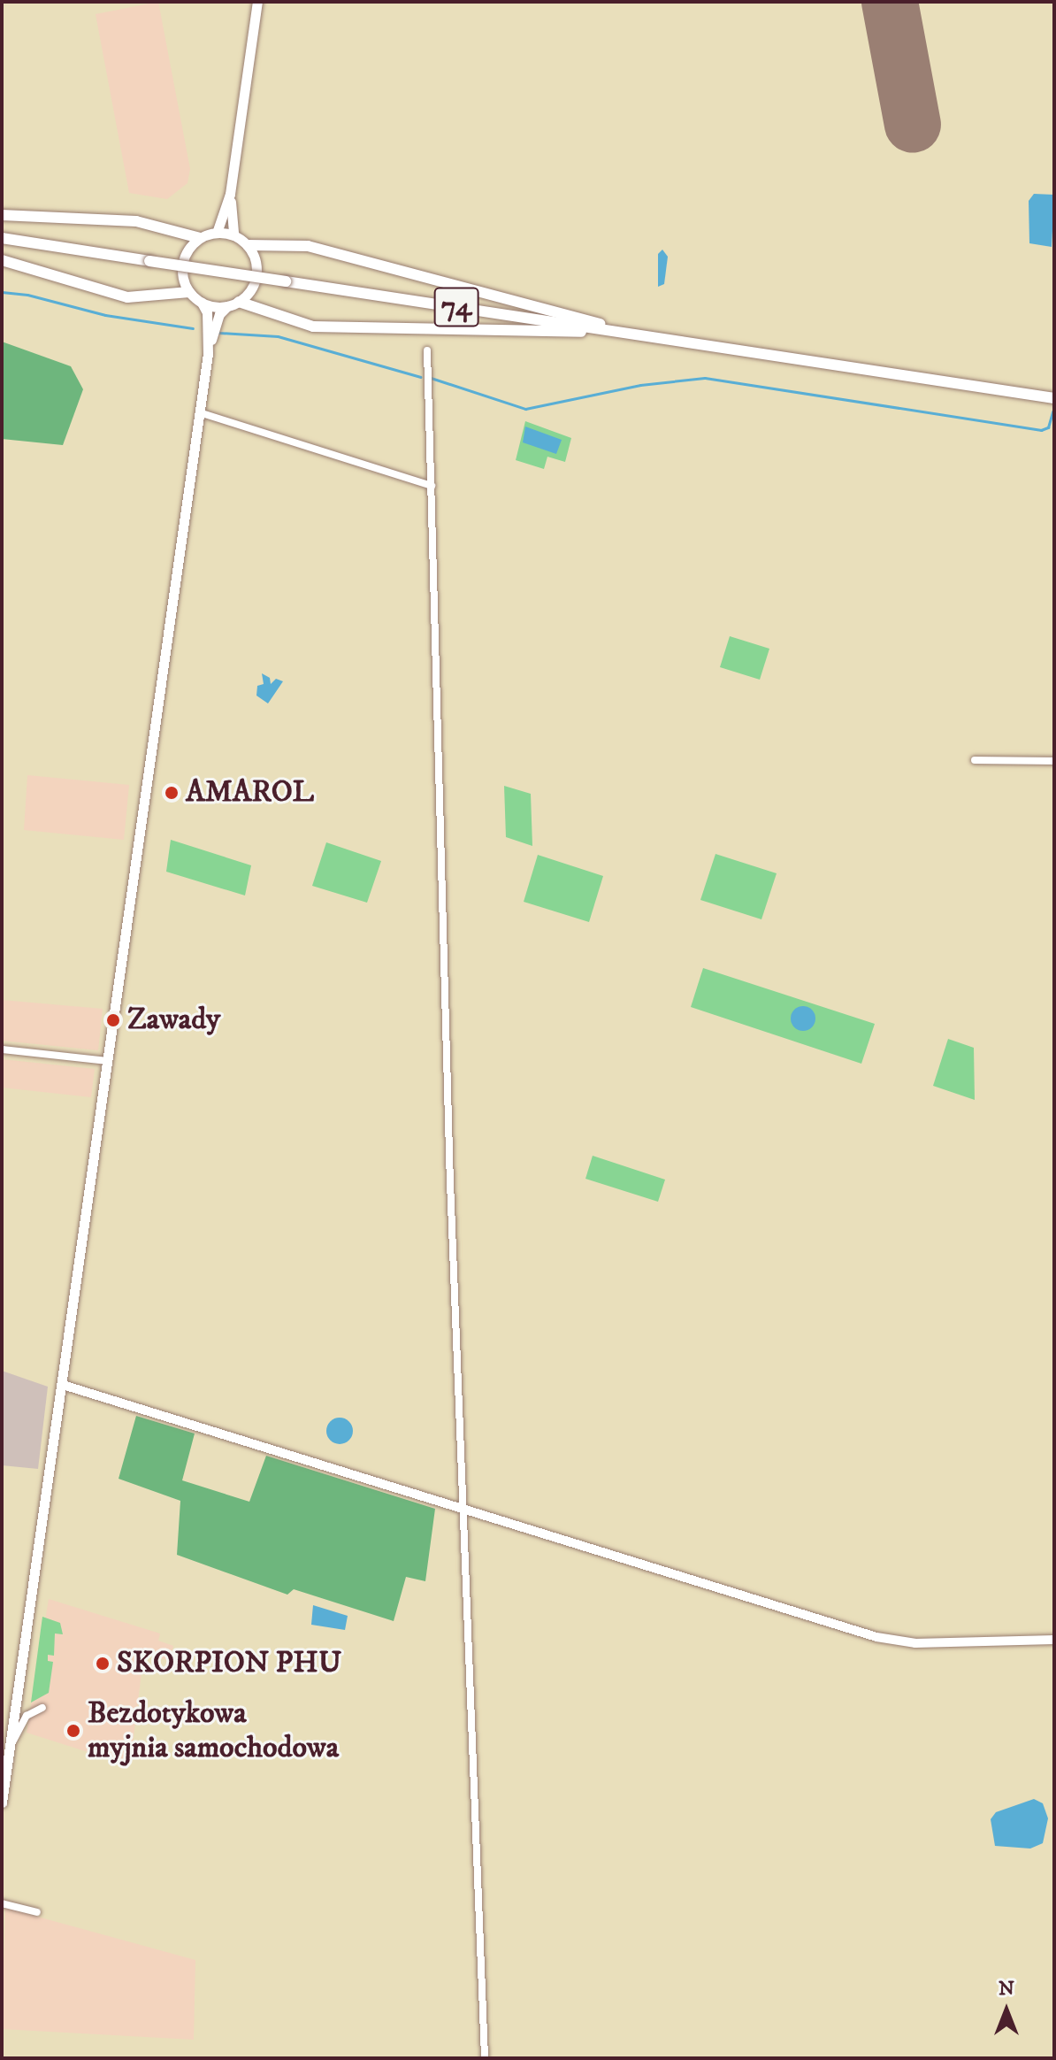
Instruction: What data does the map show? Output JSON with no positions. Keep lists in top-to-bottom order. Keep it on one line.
{"streets":{"main road":["74"]},"places":["AMAROL","Zawady","SKORPION PHU","Bezdotykowa myjnia samochodowa"],"north":"top"}
